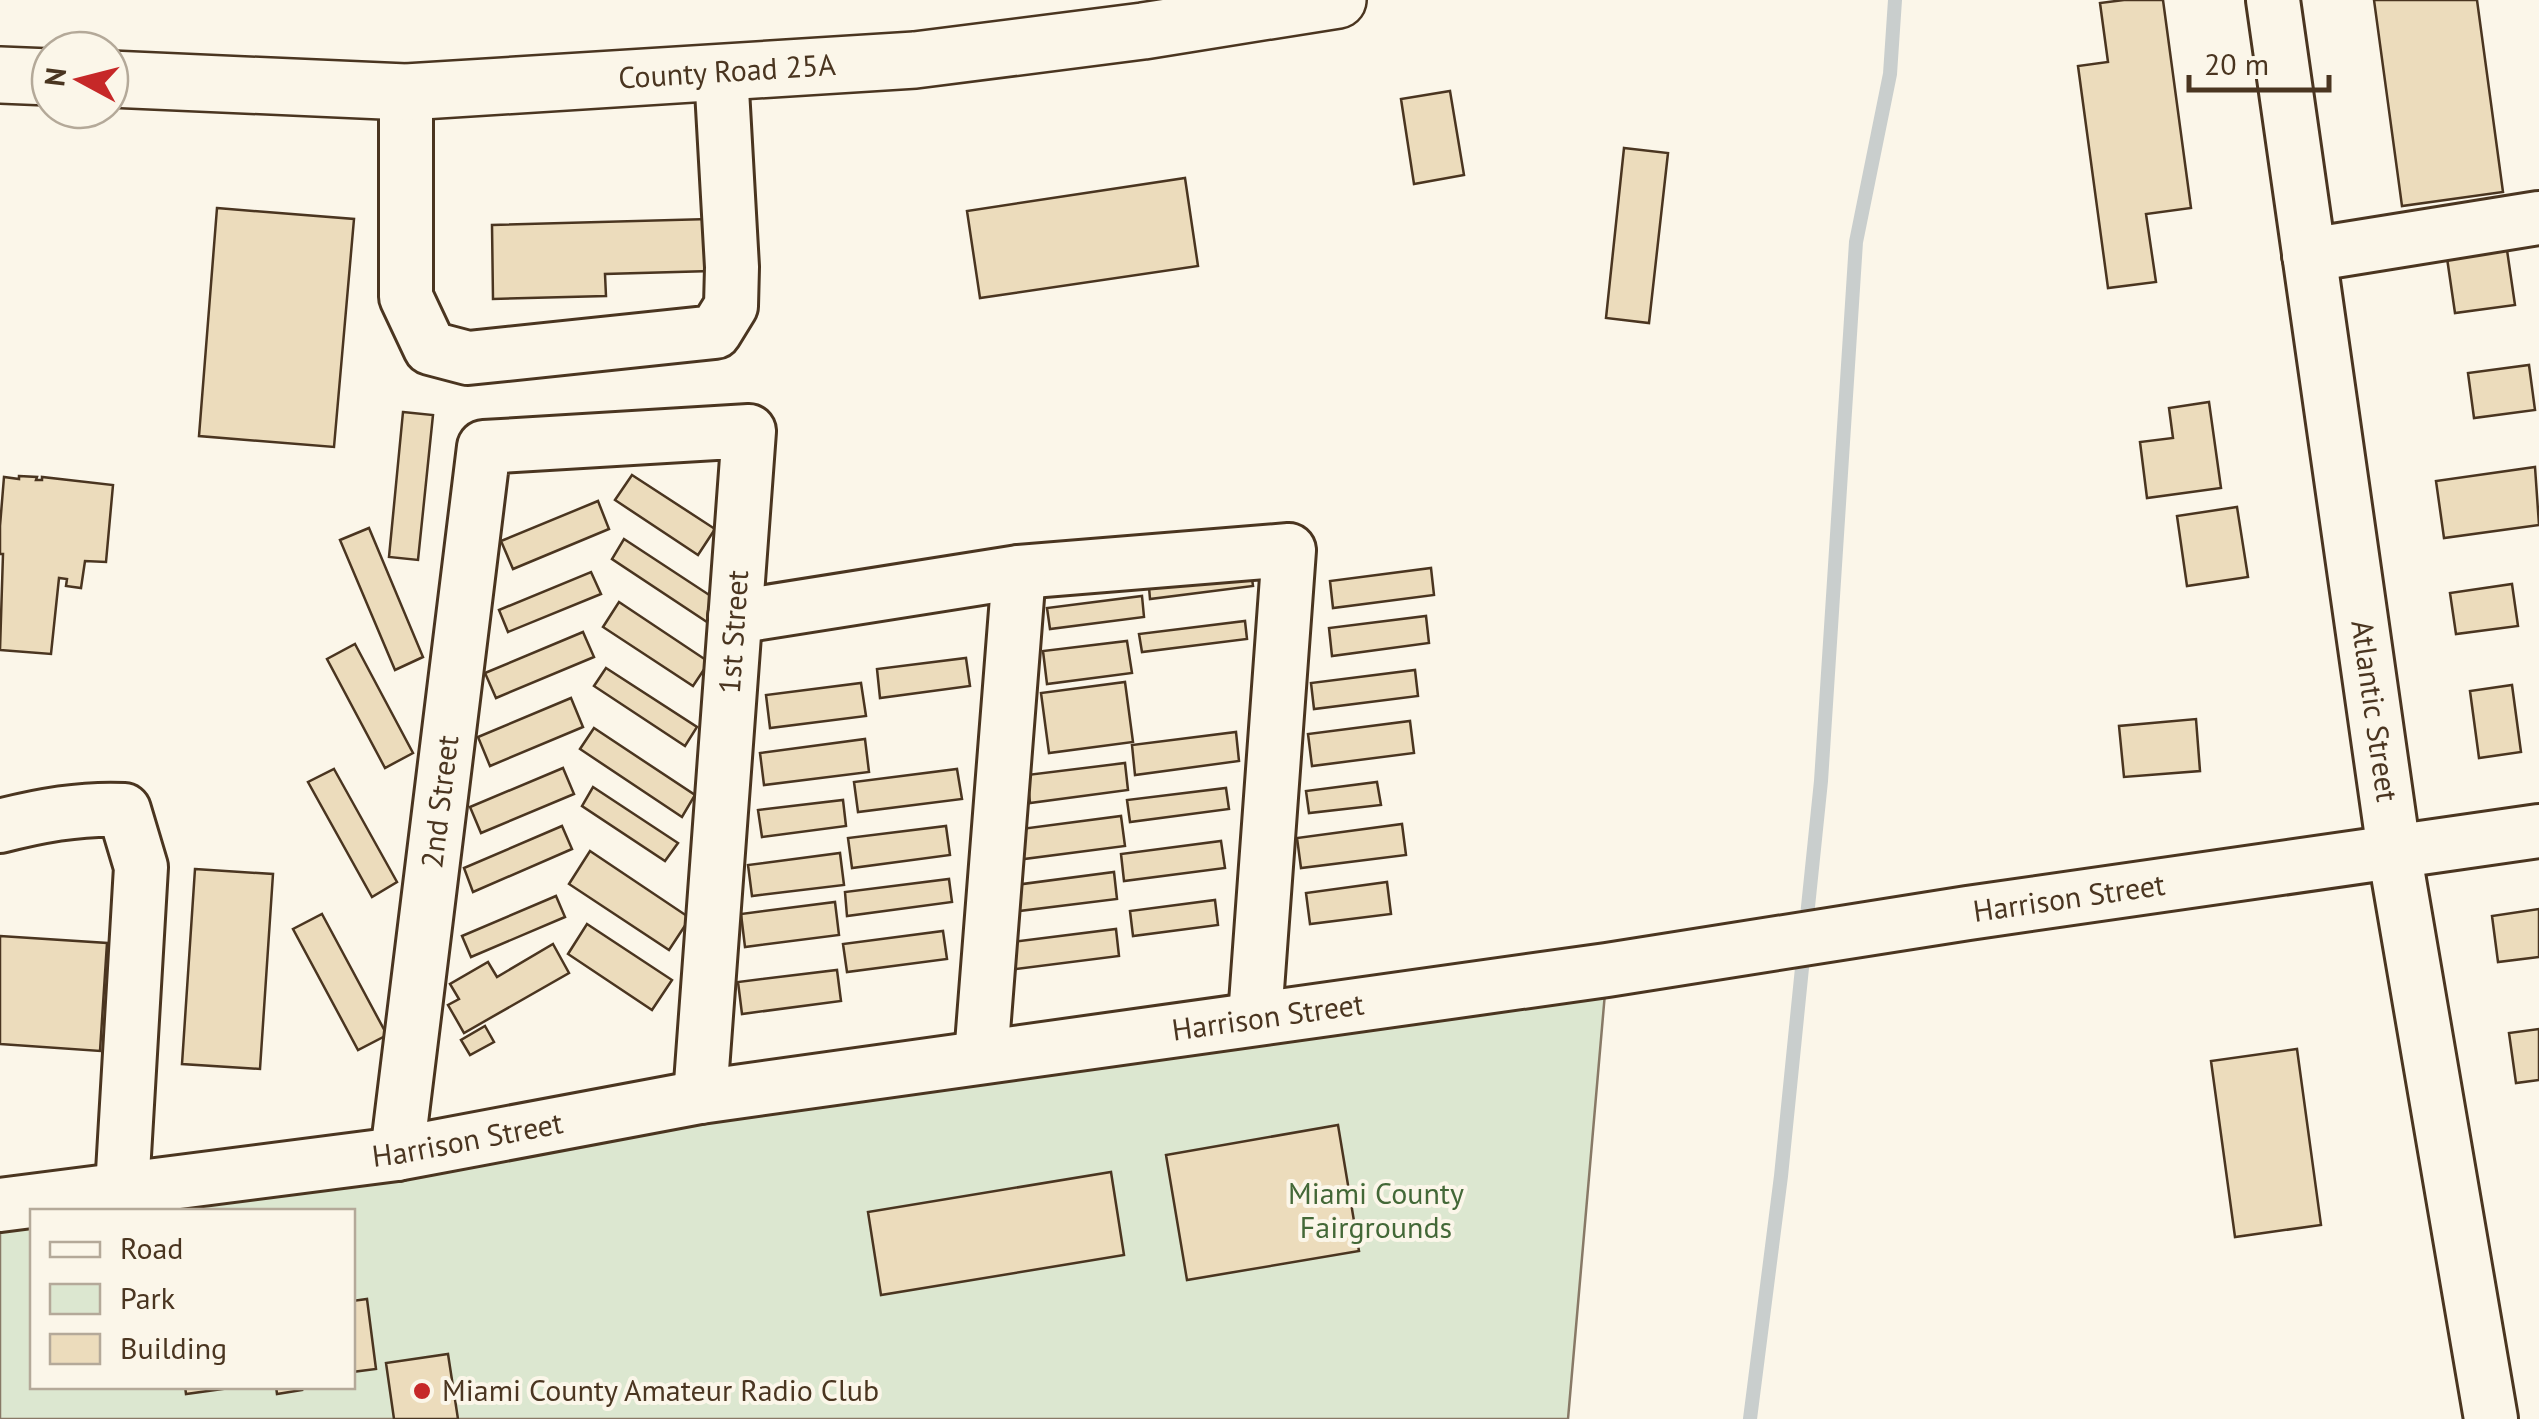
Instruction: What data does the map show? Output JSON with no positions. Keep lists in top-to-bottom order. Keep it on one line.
{"streets":{"main road":["County Road 25A"],"street":["1st Street","Atlantic Street","2nd Street","Harrison Street"]},"crossings":[["1st Street","2nd Street"],["1st Street","Harrison Street"],["Atlantic Street","Harrison Street"],["2nd Street","Harrison Street"]],"parks":["Miami County Fairgrounds"],"places":["Miami County Amateur Radio Club"],"legend":["Road","Park","Building"],"scale_bar":"20 m","north":"left"}
